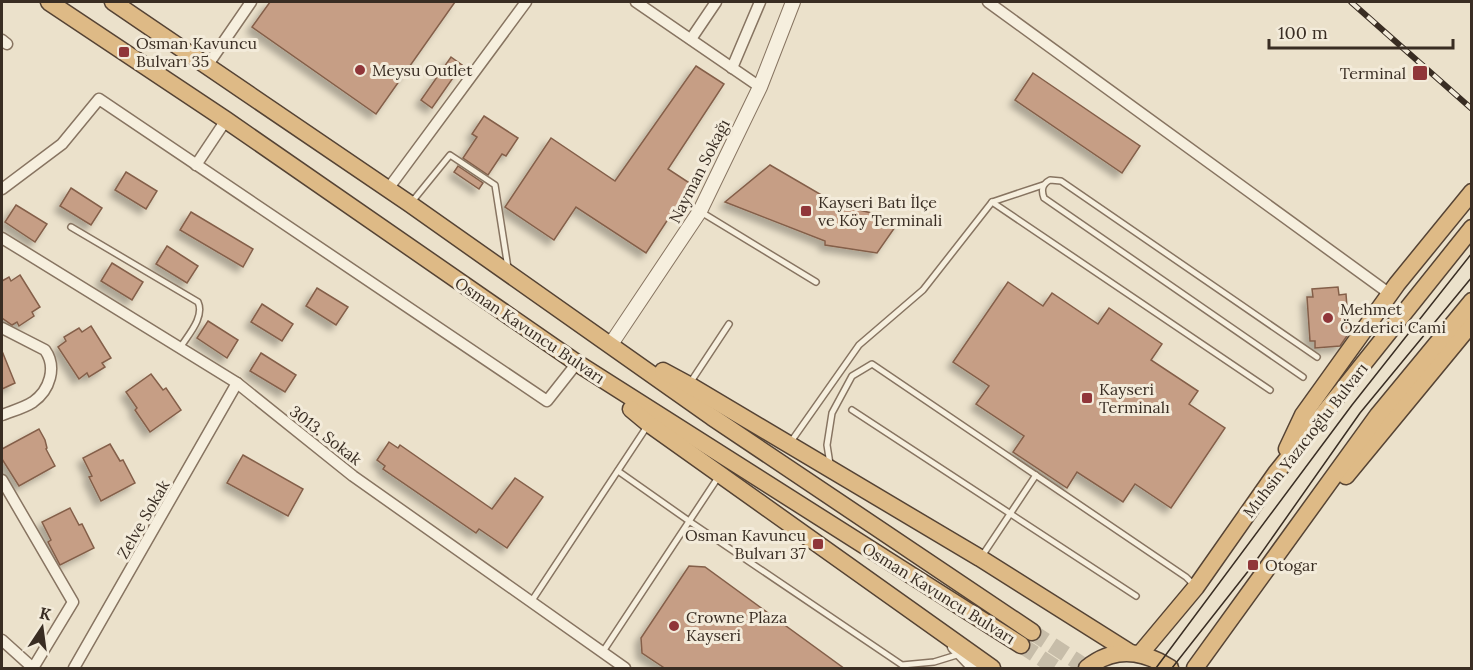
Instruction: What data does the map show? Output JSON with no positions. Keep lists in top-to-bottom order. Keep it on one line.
{"streets":{"highway":["Osman Kavuncu Bulvarı","Muhsin Yazıcıoğlu Bulvarı"],"street":["Nayman Sokağı","3013. Sokak","Zelve Sokak"]},"crossings":[["Nayman Sokağı","Osman Kavuncu Bulvarı"],["3013. Sokak","Zelve Sokak"]],"places":{"transit":["Osman Kavuncu Bulvarı 35","Terminal","Kayseri Batı İlçe ve Köy Terminali","Kayseri Terminalı","Osman Kavuncu Bulvarı 37","Otogar"],"other":["Meysu Outlet","Mehmet Özderici Cami","Crowne Plaza Kayseri"]},"scale_bar":"100 m","north":"top"}
